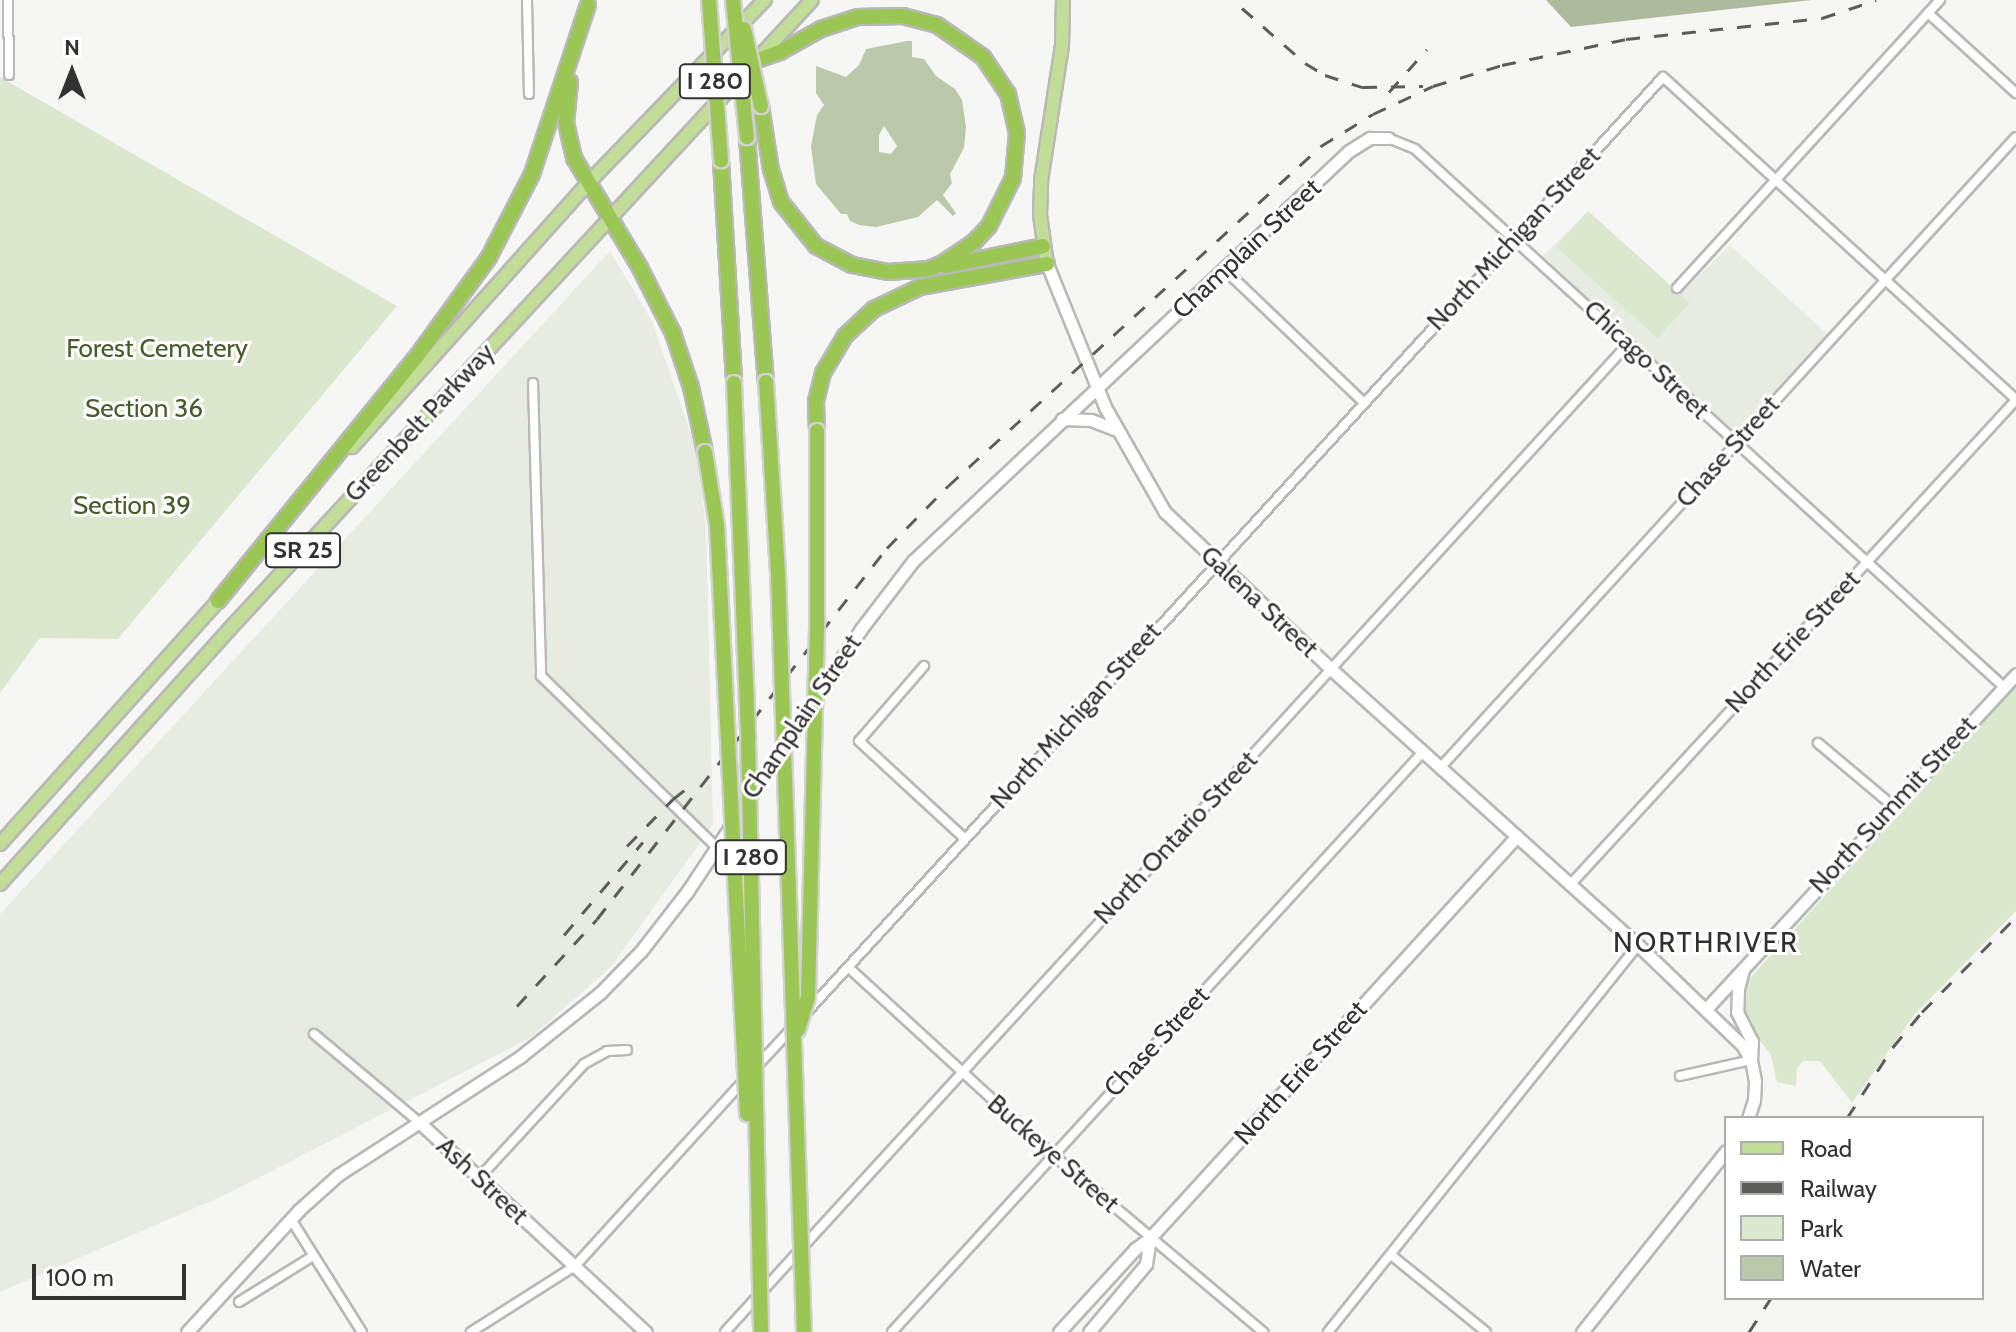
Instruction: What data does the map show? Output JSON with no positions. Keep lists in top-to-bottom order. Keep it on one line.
{"streets":{"highway":["I 280"],"main road":["Champlain Street","Greenbelt Parkway","SR 25","Galena Street","North Erie Street","North Summit Street","Ash Street"],"street":["North Michigan Street","Chicago Street","Chase Street","North Ontario Street","Buckeye Street"]},"crossings":[["North Michigan Street","Chicago Street"],["North Michigan Street","Galena Street"],["North Michigan Street","Buckeye Street"],["North Michigan Street","Ash Street"],["Champlain Street","Chicago Street"],["Champlain Street","Galena Street"],["Champlain Street","Ash Street"],["Chicago Street","Chase Street"],["Chicago Street","North Erie Street"],["Chicago Street","North Summit Street"],["Chicago Street","North Ontario Street"],["Chase Street","Galena Street"],["Chase Street","Buckeye Street"],["Galena Street","North Erie Street"],["Galena Street","North Summit Street"],["Galena Street","North Ontario Street"],["North Erie Street","Buckeye Street"],["North Ontario Street","Buckeye Street"]],"districts":["NORTHRIVER"],"parks":["Forest Cemetery","Section 36","Section 39"],"legend":["Road","Railway","Park","Water"],"scale_bar":"100 m","north":"top"}
